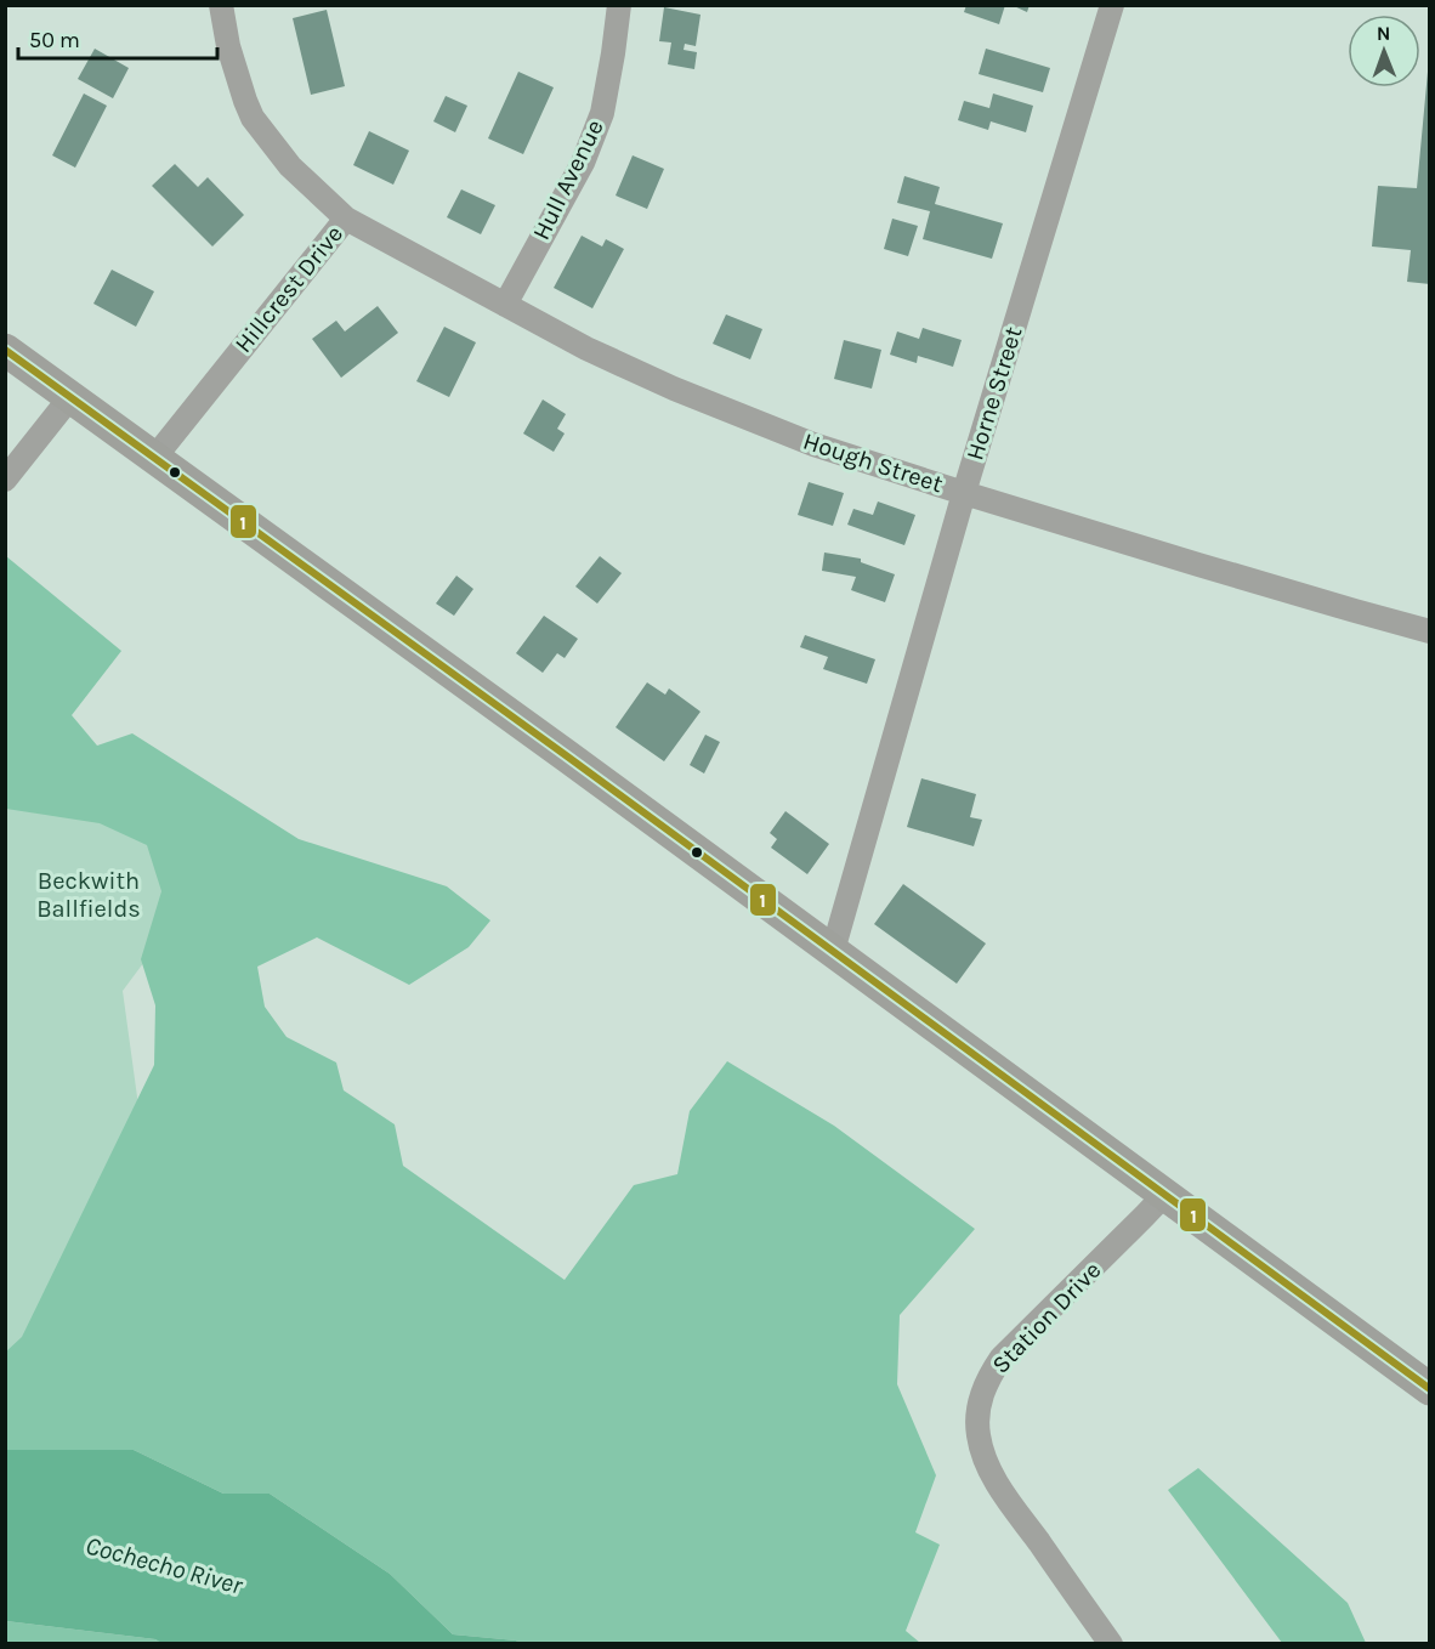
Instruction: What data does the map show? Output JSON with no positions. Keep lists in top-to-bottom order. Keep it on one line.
{"streets":{"street":["Hull Avenue","Hillcrest Drive","Horne Street","Hough Street","Station Drive"]},"crossings":[["Hull Avenue","Hough Street"],["Hillcrest Drive","Hough Street"],["Horne Street","Hough Street"]],"water":["Cochecho River"],"parks":["Beckwith Ballfields"],"lines":["transit line 1"],"scale_bar":"50 m","north":"top"}
